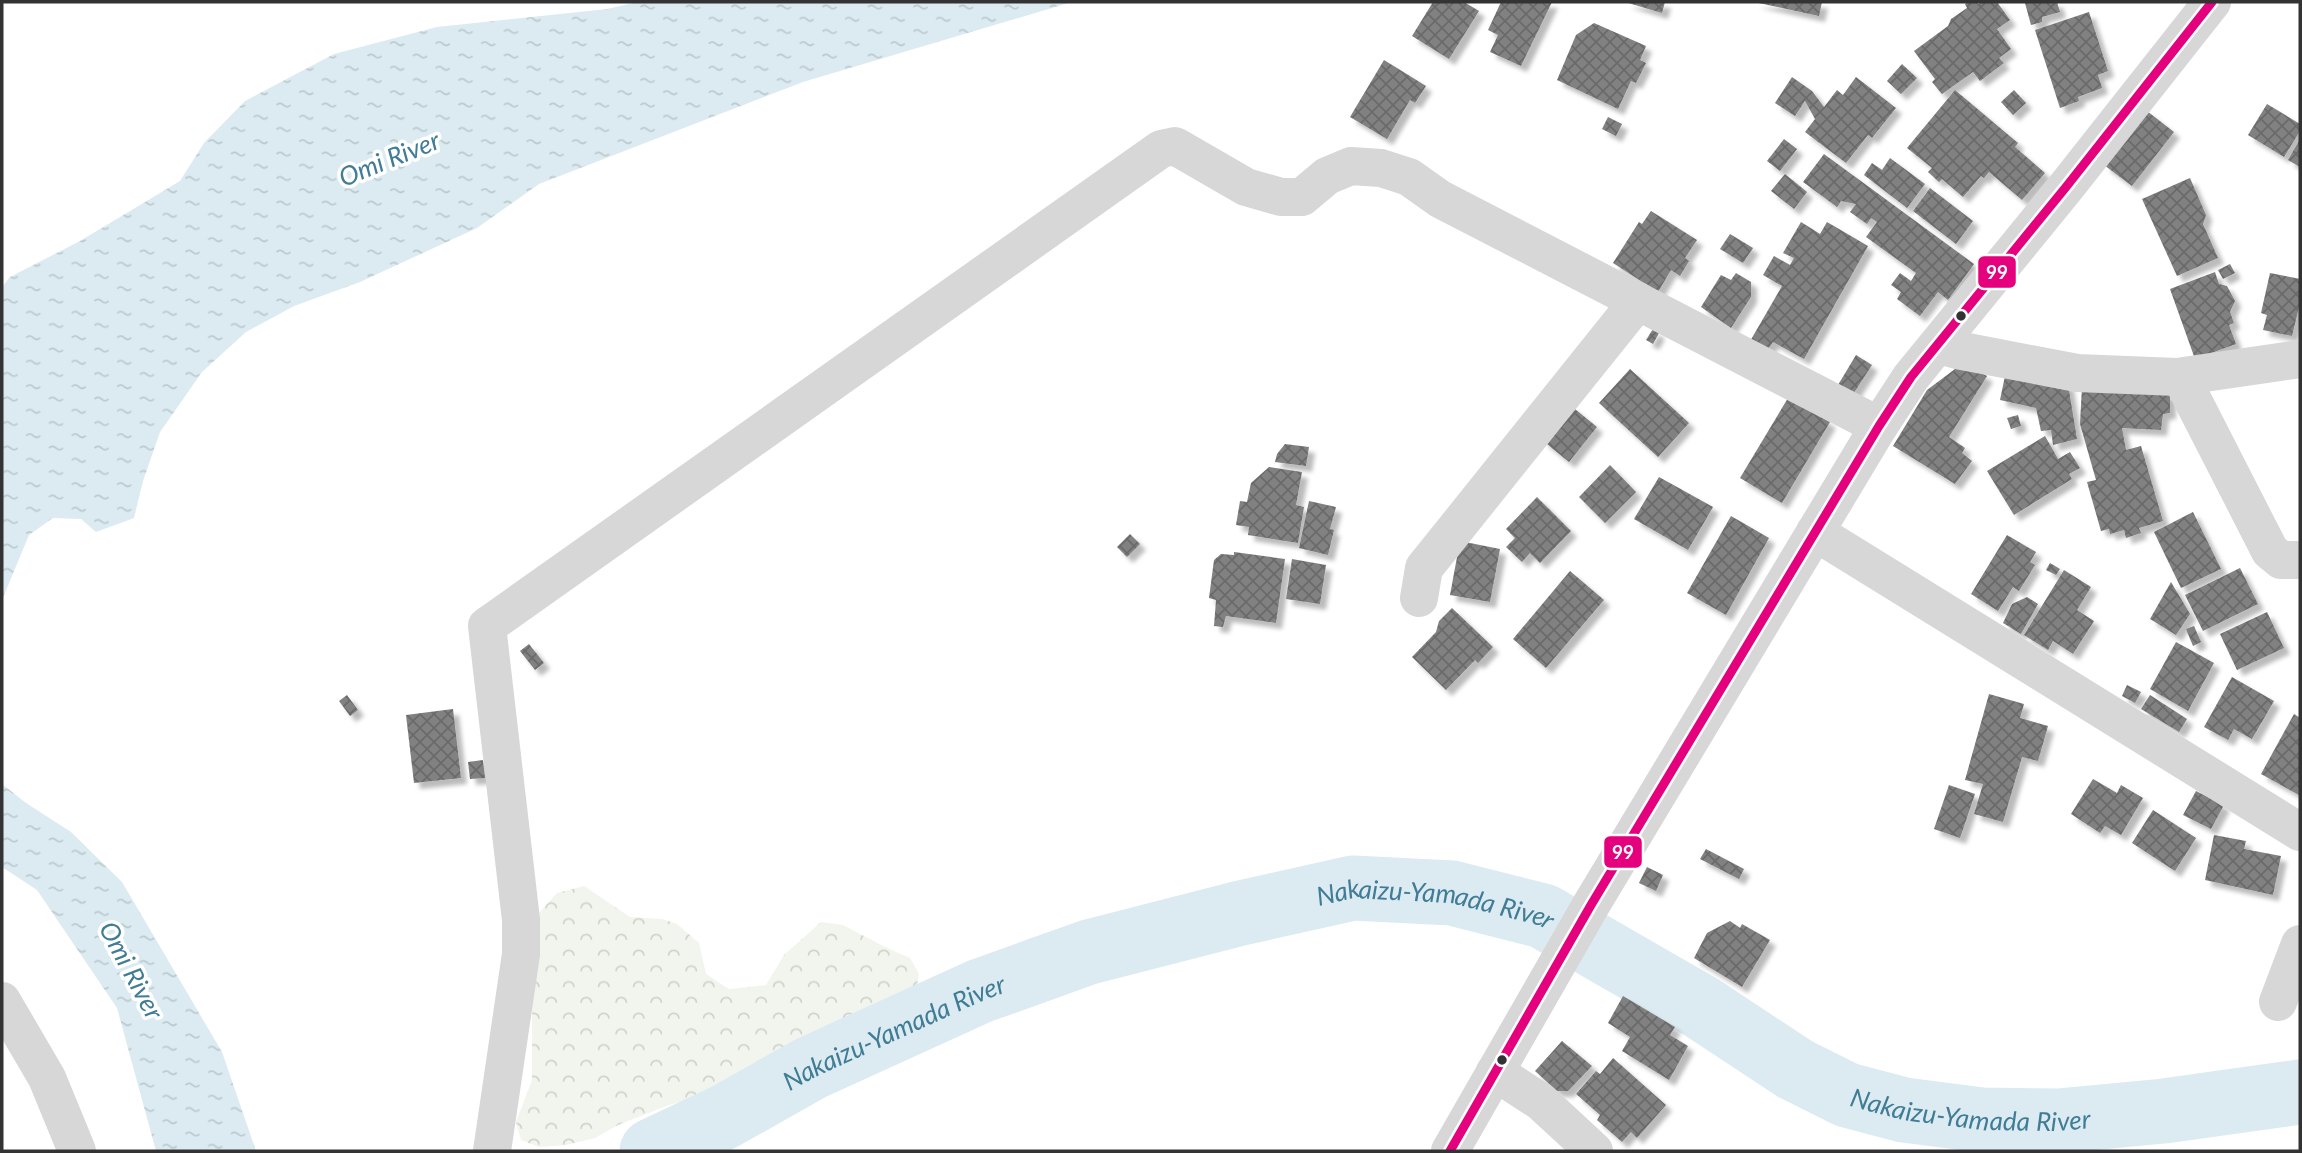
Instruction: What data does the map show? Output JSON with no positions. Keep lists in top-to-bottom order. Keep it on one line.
{"water":["Omi River","Nakaizu-Yamada River"],"lines":["transit line 99"]}
